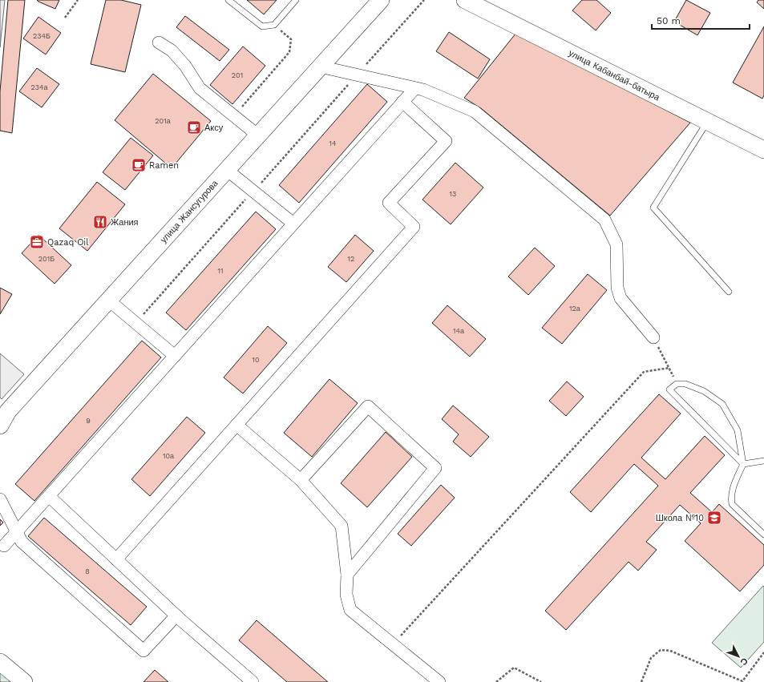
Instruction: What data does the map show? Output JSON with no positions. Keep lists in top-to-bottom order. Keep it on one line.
{"streets":{"main road":["улица Кабанбай-батыра","улица Жансугурова"]},"places":{"cafe":["Аксу","Ramen"],"restaurant":["Жания"],"office":["Qazaq Oil"],"school or university":["Школа №10"]},"house_numbers":["234Б","201","234а","201а","14","13","201Б","12","11","12а","14а","10","9","10а","8"],"scale_bar":"50 m","north":"bottom right"}
